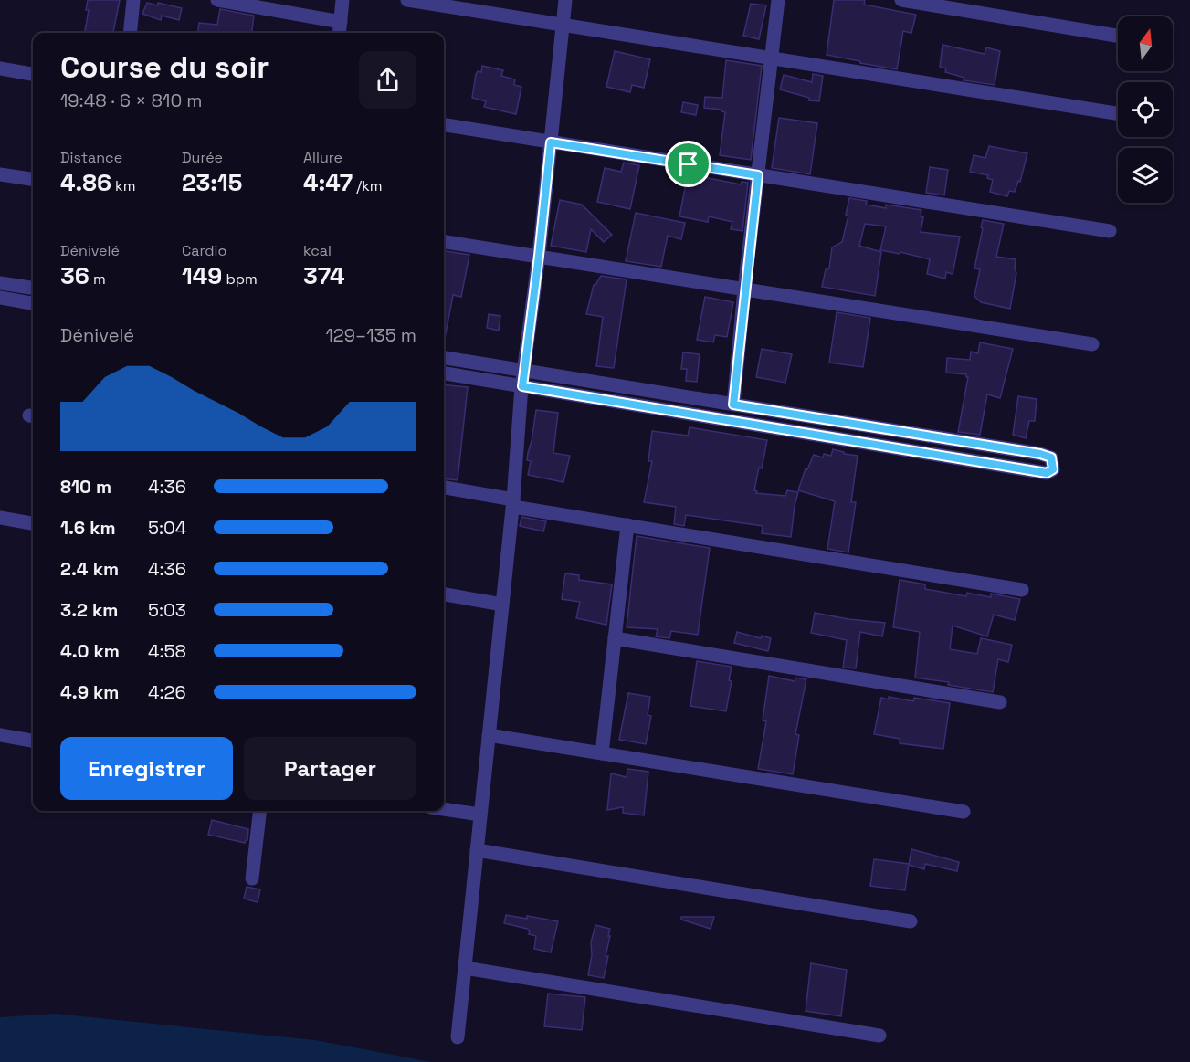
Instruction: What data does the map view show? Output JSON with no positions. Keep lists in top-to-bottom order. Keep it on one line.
{"north":"top","page":{"heading":["Course du soir","19:48 · 6 × 810 m"],"stats":[["Distance","4.86 km"],["Durée","23:15"],["Allure","4:47 /km"],["Dénivelé","36 m"],["Cardio","149 bpm"],["kcal","374"]],"chart":["Dénivelé","129–135 m"],"list":[{"name":"810 m","note":"4:36"},{"name":"1.6 km","note":"5:04"},{"name":"2.4 km","note":"4:36"},{"name":"3.2 km","note":"5:03"},{"name":"4.0 km","note":"4:58"},{"name":"4.9 km","note":"4:26"}],"buttons":["Enregistrer","Partager"]}}
